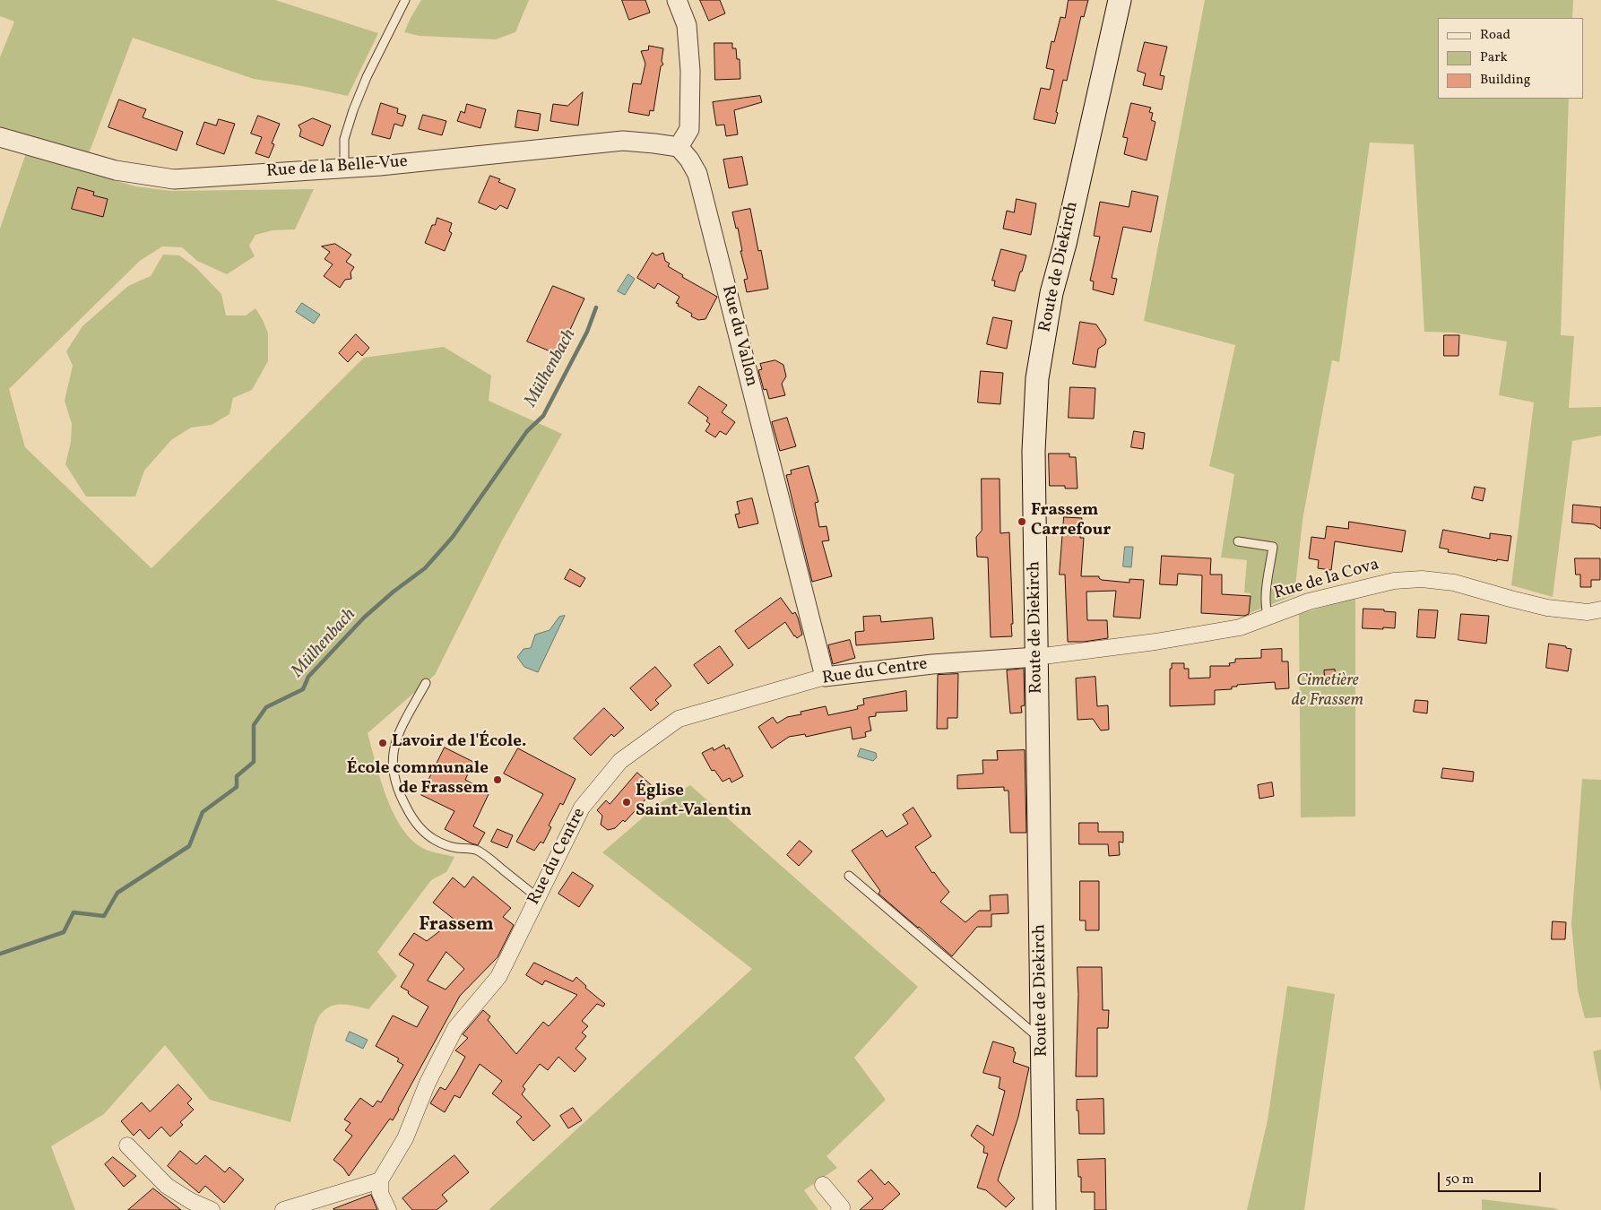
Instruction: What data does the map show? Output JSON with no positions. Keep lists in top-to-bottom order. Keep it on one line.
{"streets":{"main road":["Route de Diekirch"],"street":["Rue de la Belle-Vue","Rue du Vallon","Rue de la Cova","Rue du Centre"]},"crossings":[["Rue de la Belle-Vue","Rue du Vallon"],["Route de Diekirch","Rue de la Cova"],["Route de Diekirch","Rue du Centre"],["Rue du Vallon","Rue du Centre"],["Rue de la Cova","Rue du Centre"]],"districts":["Frassem"],"water":["Mülhenbach"],"parks":["Cimetière de Frassem"],"places":["Frassem Carrefour","Lavoir de l'École.","École communale de Frassem","Église Saint-Valentin"],"legend":["Road","Park","Building"],"scale_bar":"50 m"}
